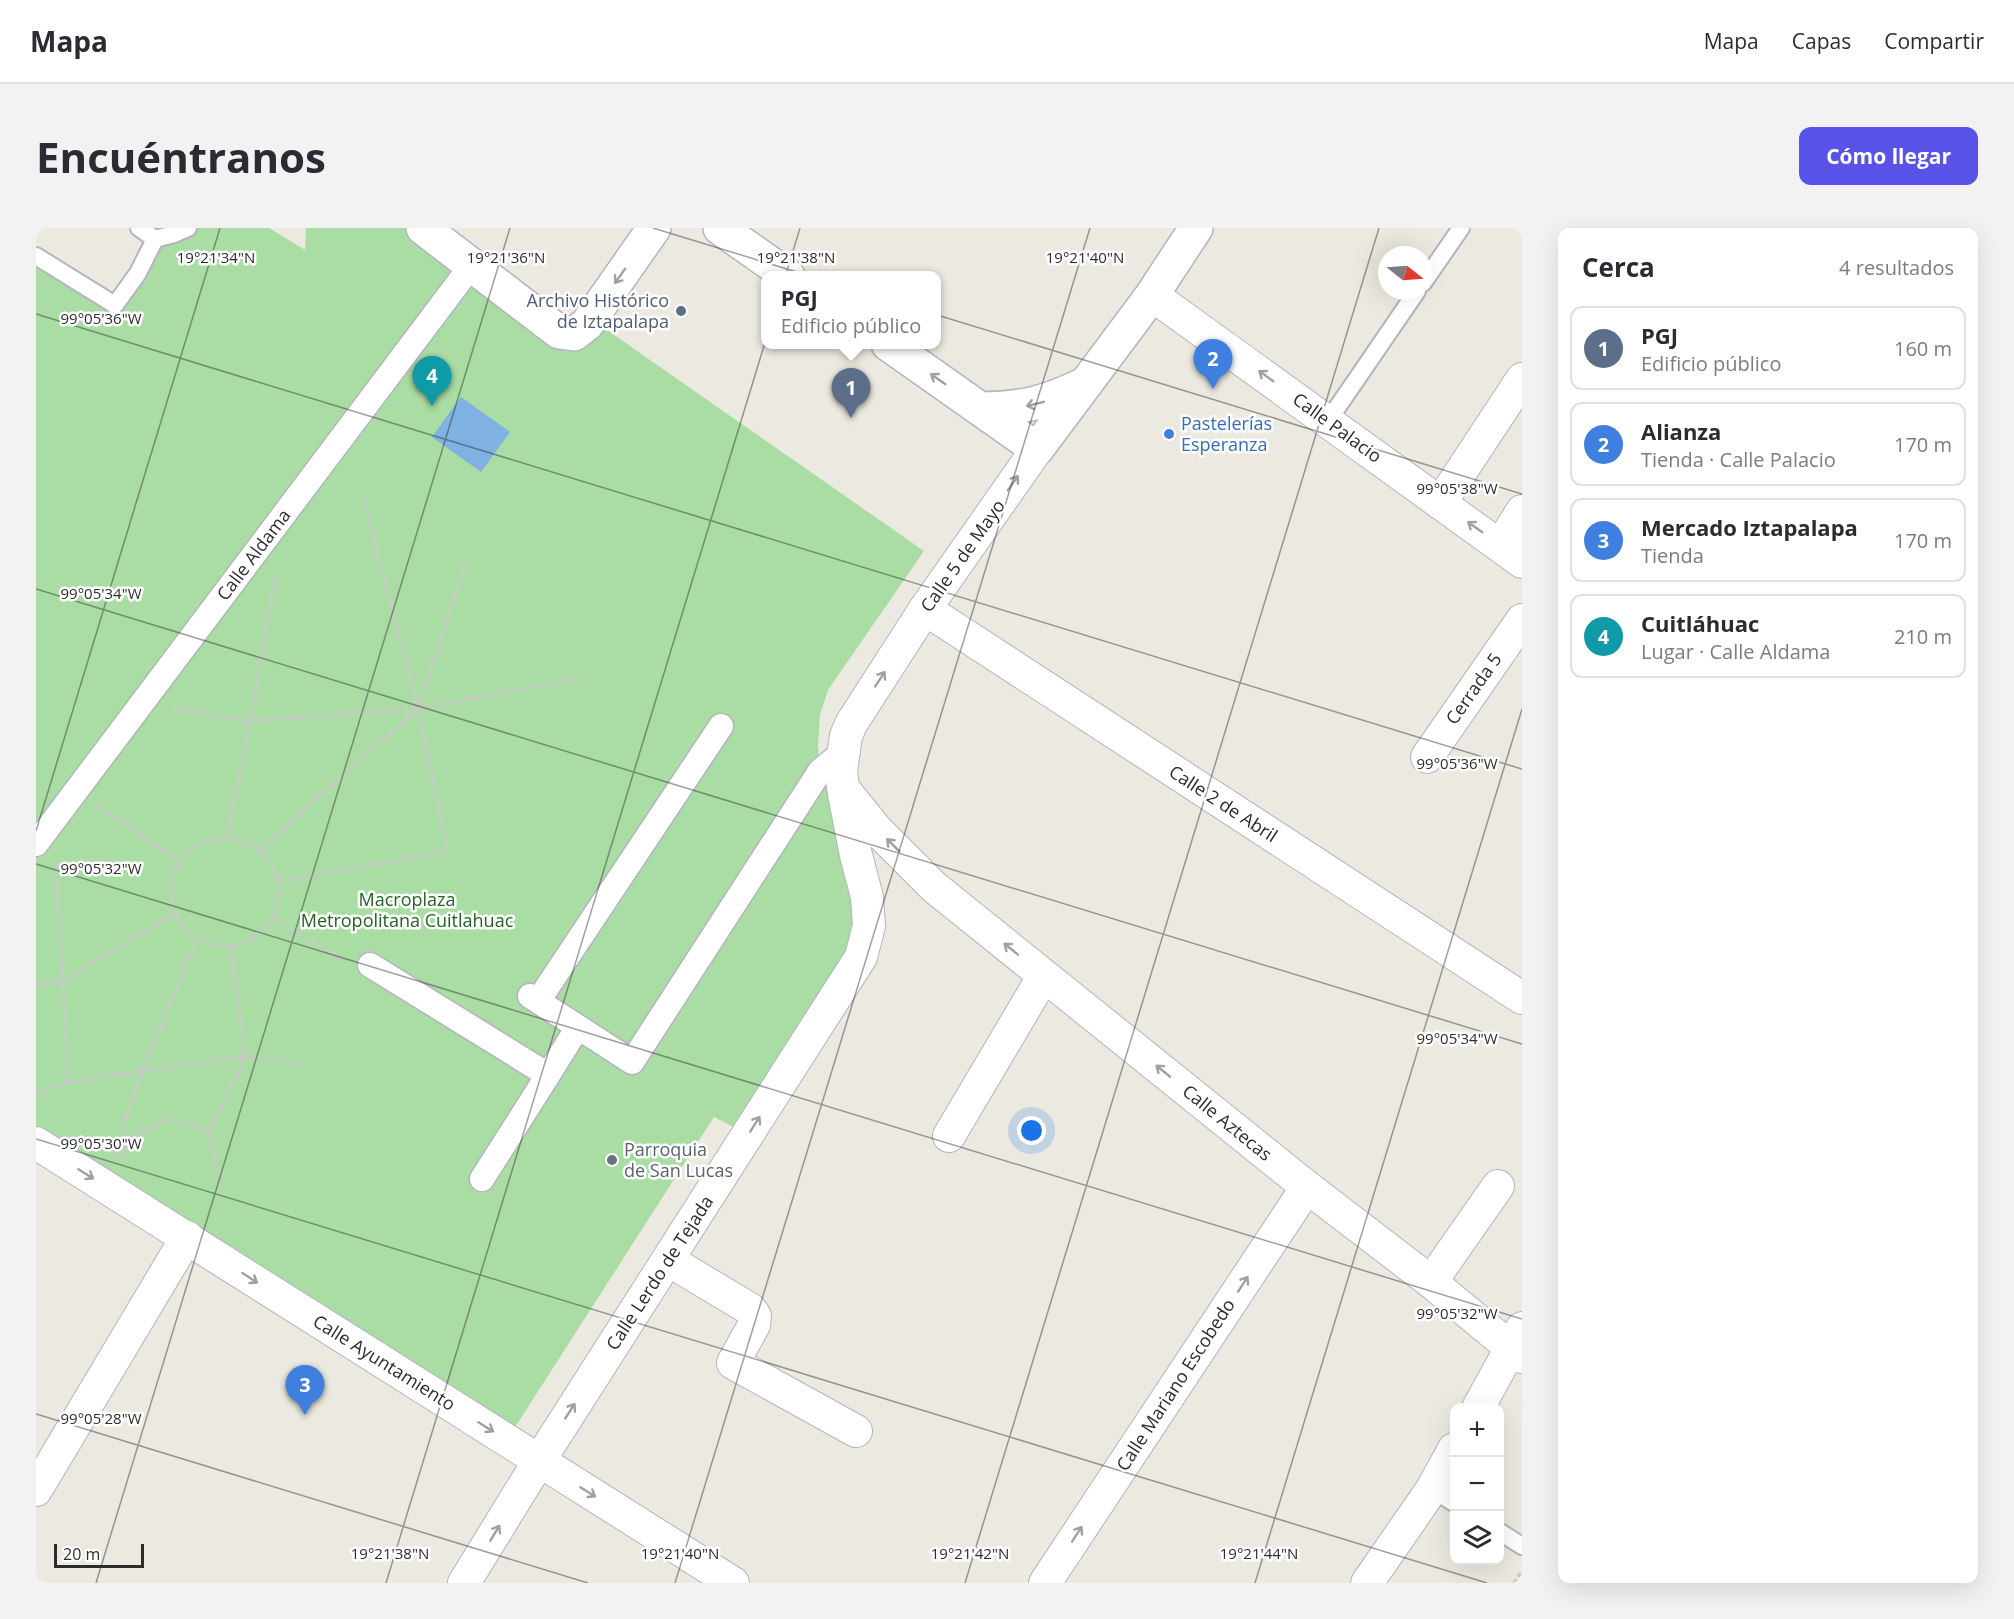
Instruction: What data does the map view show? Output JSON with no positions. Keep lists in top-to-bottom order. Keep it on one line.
{"streets":{"street":["Calle Palacio","Calle Aldama","Calle 5 de Mayo","Cerrada 5","Calle 2 de Abril","Calle Aztecas","Calle Lerdo de Tejada","Calle Ayuntamiento","Calle Mariano Escobedo"]},"crossings":[["Calle Palacio","Calle 5 de Mayo"],["Calle 5 de Mayo","Calle 2 de Abril"],["Calle 5 de Mayo","Calle Aztecas"],["Calle 5 de Mayo","Calle Lerdo de Tejada"],["Calle Aztecas","Calle Lerdo de Tejada"],["Calle Aztecas","Calle Mariano Escobedo"],["Calle Lerdo de Tejada","Calle Ayuntamiento"]],"one_way":["Calle Palacio","Calle 5 de Mayo","Calle Aztecas","Calle Ayuntamiento"],"parks":["Macroplaza Metropolitana Cuitlahuac"],"places":["Archivo Histórico de Iztapalapa","Pastelerías Esperanza","Parroquia de San Lucas"],"scale_bar":"20 m","north":"right","page":{"header":"Mapa","nav":["Mapa","Capas","Compartir"],"buttons":"Cómo llegar","title":"Encuéntranos","heading":["Cerca","4 resultados"],"popup":["PGJ","Edificio público"],"list":[{"mark":"1","name":"PGJ","note":"Edificio público","value":"160 m"},{"mark":"2","name":"Alianza","note":"Tienda · Calle Palacio","value":"170 m"},{"mark":"3","name":"Mercado Iztapalapa","note":"Tienda","value":"170 m"},{"mark":"4","name":"Cuitláhuac","note":"Lugar · Calle Aldama","value":"210 m"}],"pins":["2","4","1","3"],"map_buttons":["+","−"],"scale":"20 m"},"coordinates":["19°21'34\"N","19°21'36\"N","19°21'38\"N","19°21'40\"N","99°05'36\"W","99°05'38\"W","99°05'34\"W","99°05'32\"W","99°05'30\"W","99°05'28\"W","19°21'42\"N","19°21'44\"N"]}
